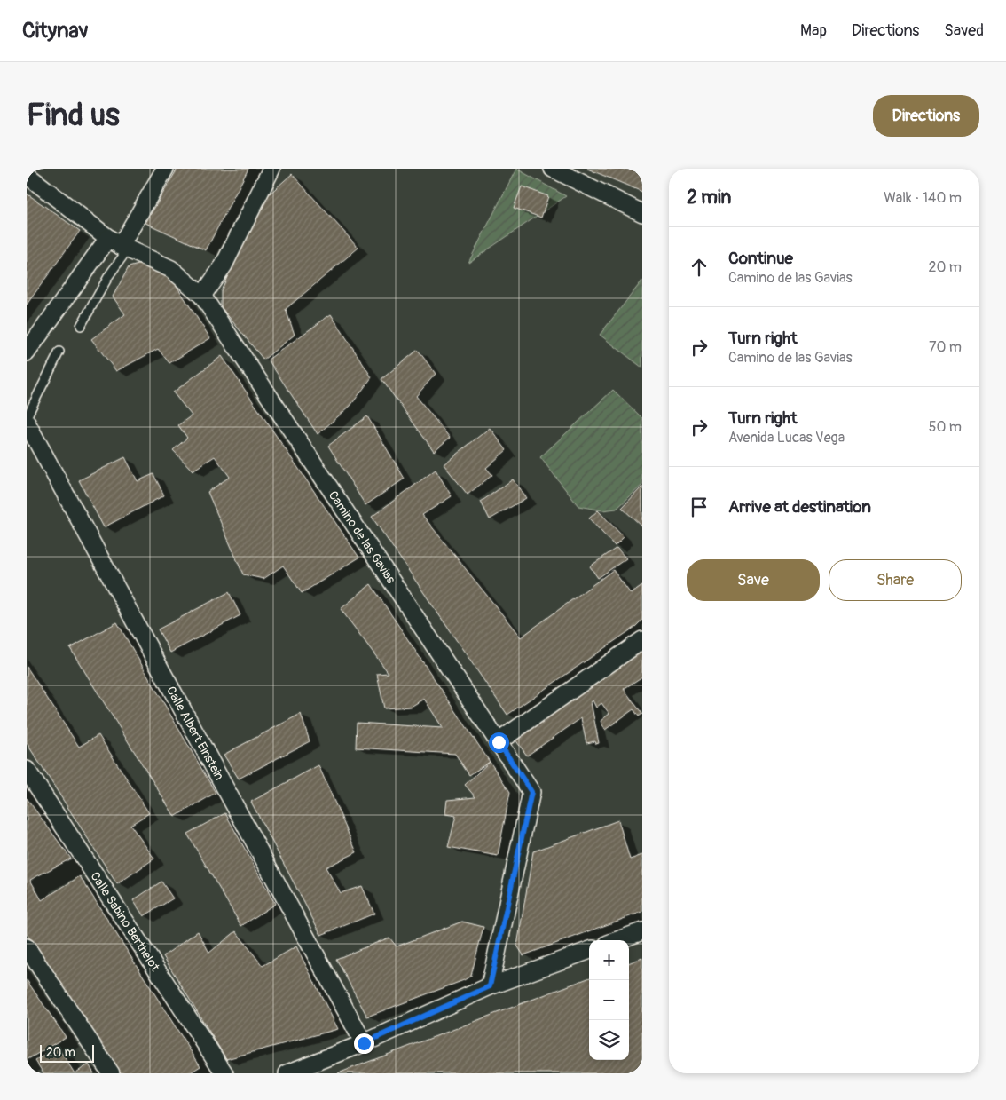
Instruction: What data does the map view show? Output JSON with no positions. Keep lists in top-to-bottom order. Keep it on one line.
{"streets":{"street":["Camino de las Gavias","Calle Albert Einstein","Calle Sabino Berthelot"]},"scale_bar":"20 m","page":{"header":"Citynav","nav":["Map","Directions","Saved"],"buttons":["Directions",["Save","Share"]],"title":"Find us","heading":["2 min","Walk · 140 m"],"list":[["Continue","Camino de las Gavias","20 m"],["Turn right","Camino de las Gavias","70 m"],["Turn right","Avenida Lucas Vega","50 m"],"Arrive at destination"],"map_buttons":["+","−"],"scale":"20 m"}}
